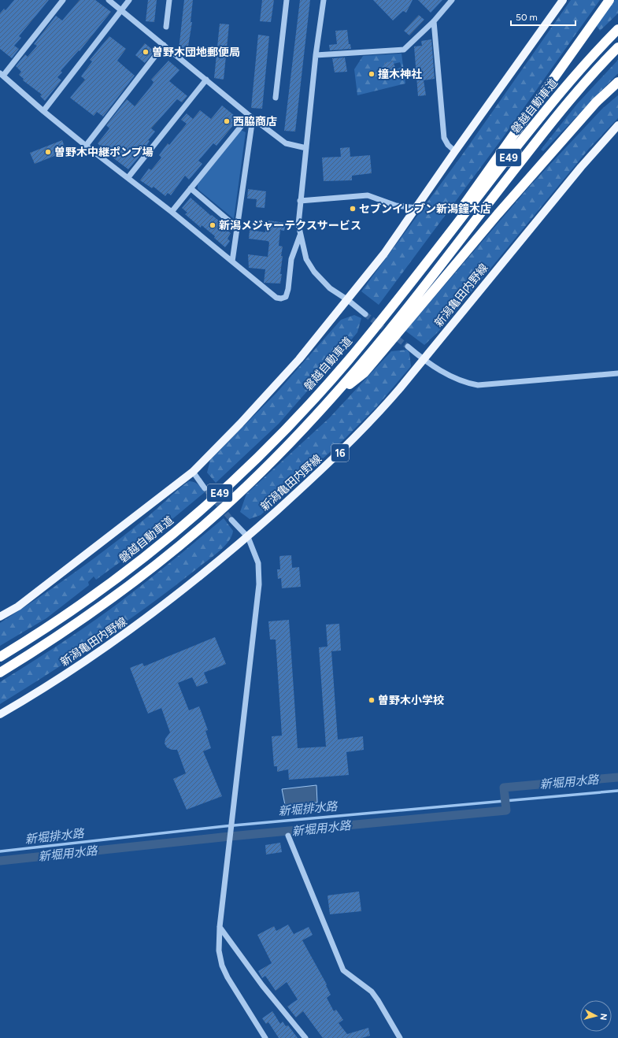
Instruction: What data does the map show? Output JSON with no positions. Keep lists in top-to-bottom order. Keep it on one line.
{"streets":{"highway":["磐越自動車道","E49"],"main road":["新潟亀田内野線","16"]},"water":["新堀用水路","新堀排水路"],"places":["曽野木団地郵便局","撞木神社","西脇商店","曽野木中継ポンプ場","セブンイレブン新潟鐘木店","新潟メジャーテクスサービス","曽野木小学校"],"scale_bar":"50 m","north":"right"}
